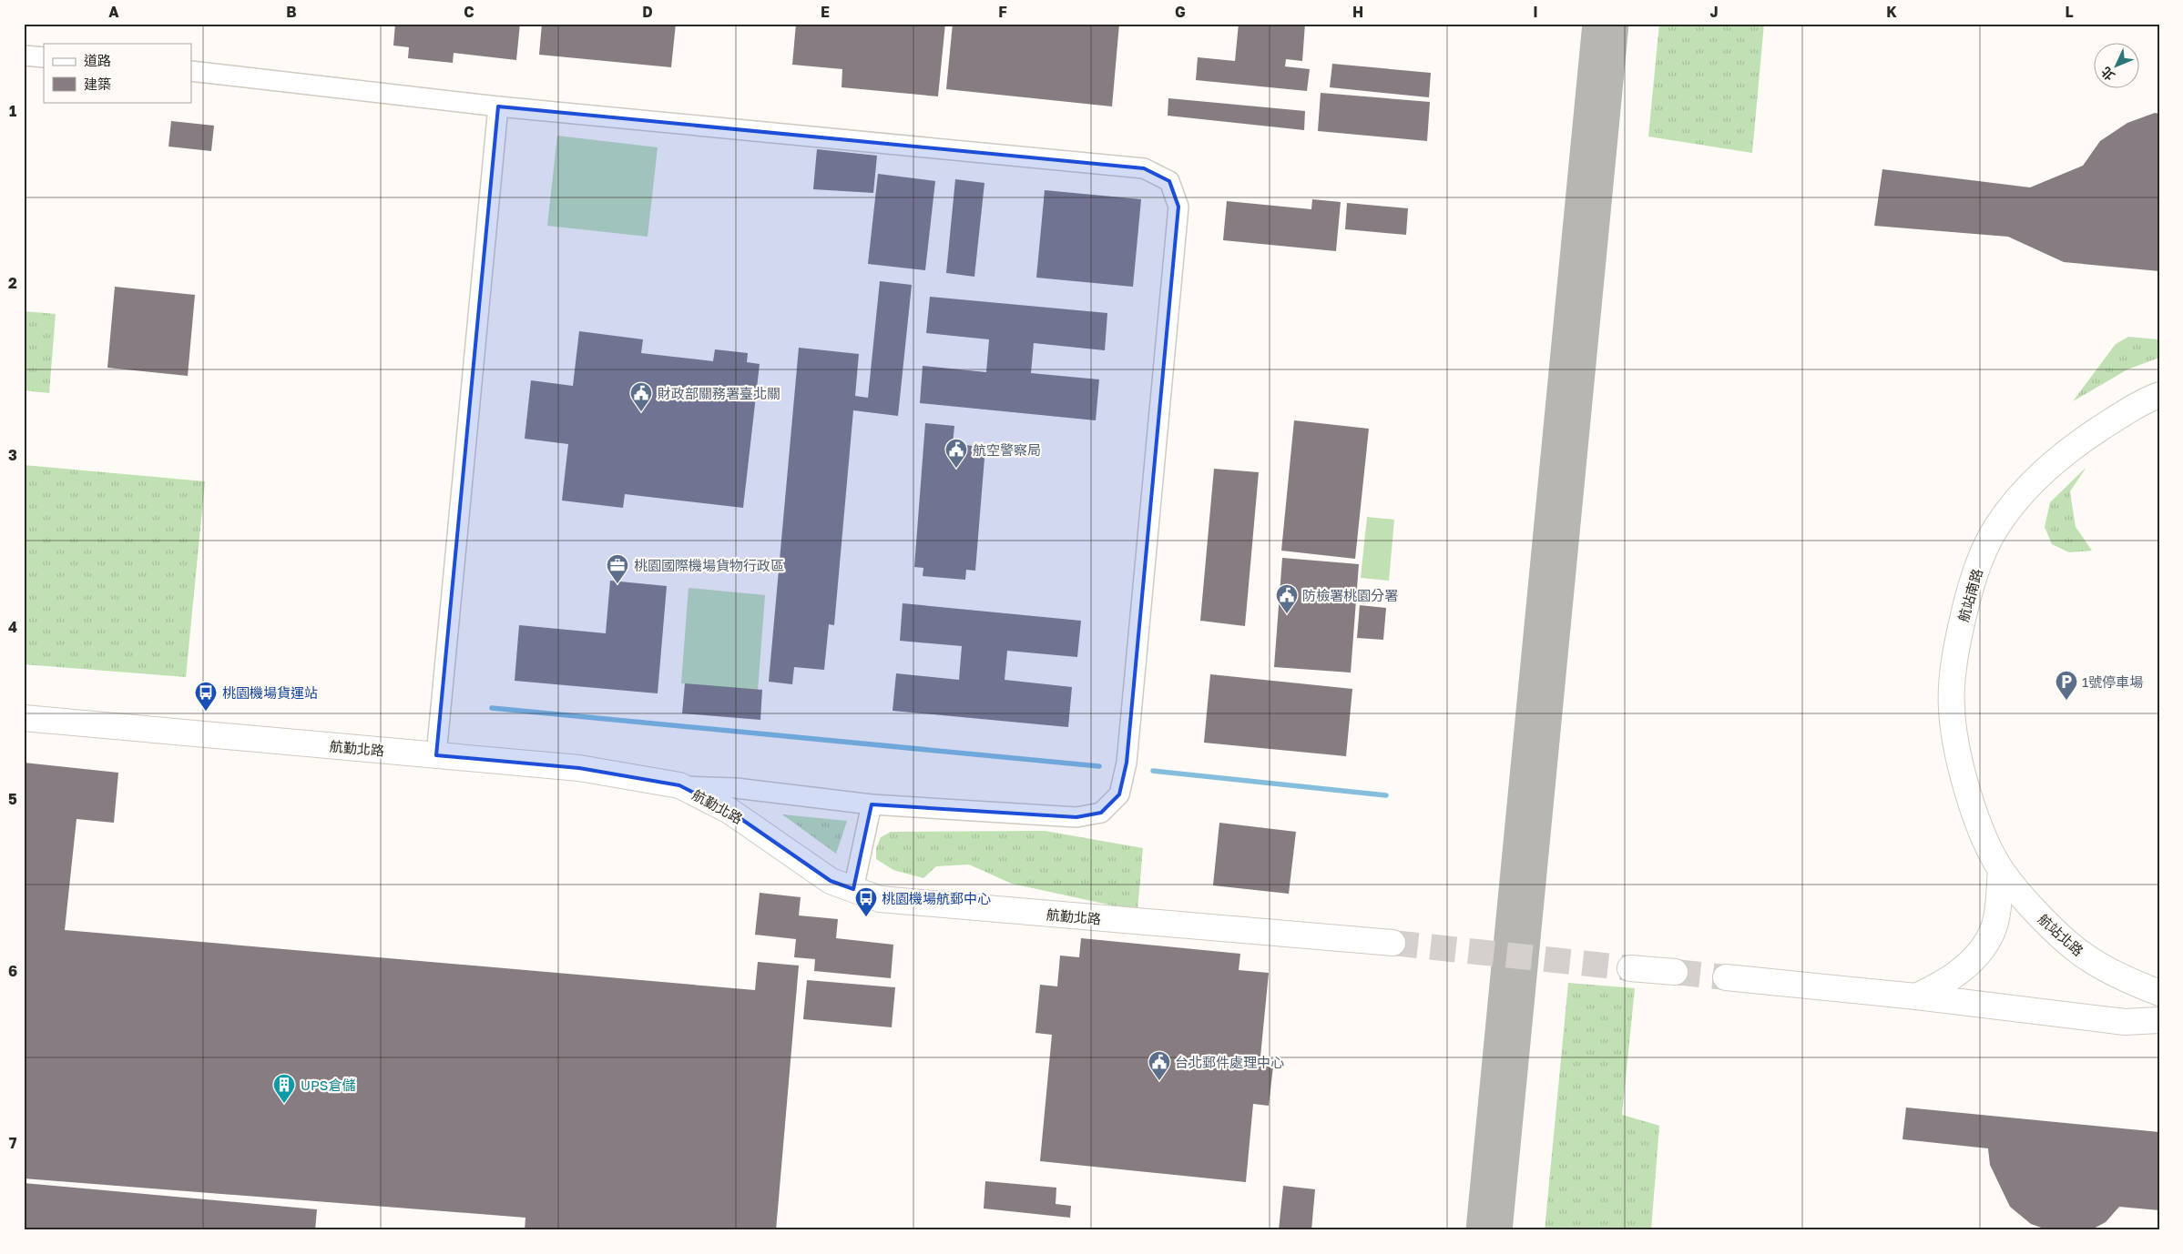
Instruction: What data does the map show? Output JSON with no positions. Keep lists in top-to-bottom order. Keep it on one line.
{"streets":{"street":["航站南路","航勤北路","航站北路"]},"crossings":[["航站南路","航站北路"]],"places":{"public building":["財政部關務署臺北關","航空警察局","防檢署桃園分署","台北郵件處理中心"],"office":["桃園國際機場貨物行政區"],"parking":["1號停車場"],"bus stop":["桃園機場貨運站","桃園機場航郵中心"],"building":["UPS倉儲"]},"legend":["道路","建築"],"north":"bottom left","grid":{"columns":["A","B","C","D","E","F","G","H","I","J","K","L"],"rows":["1","2","3","4","5","6","7"]}}
